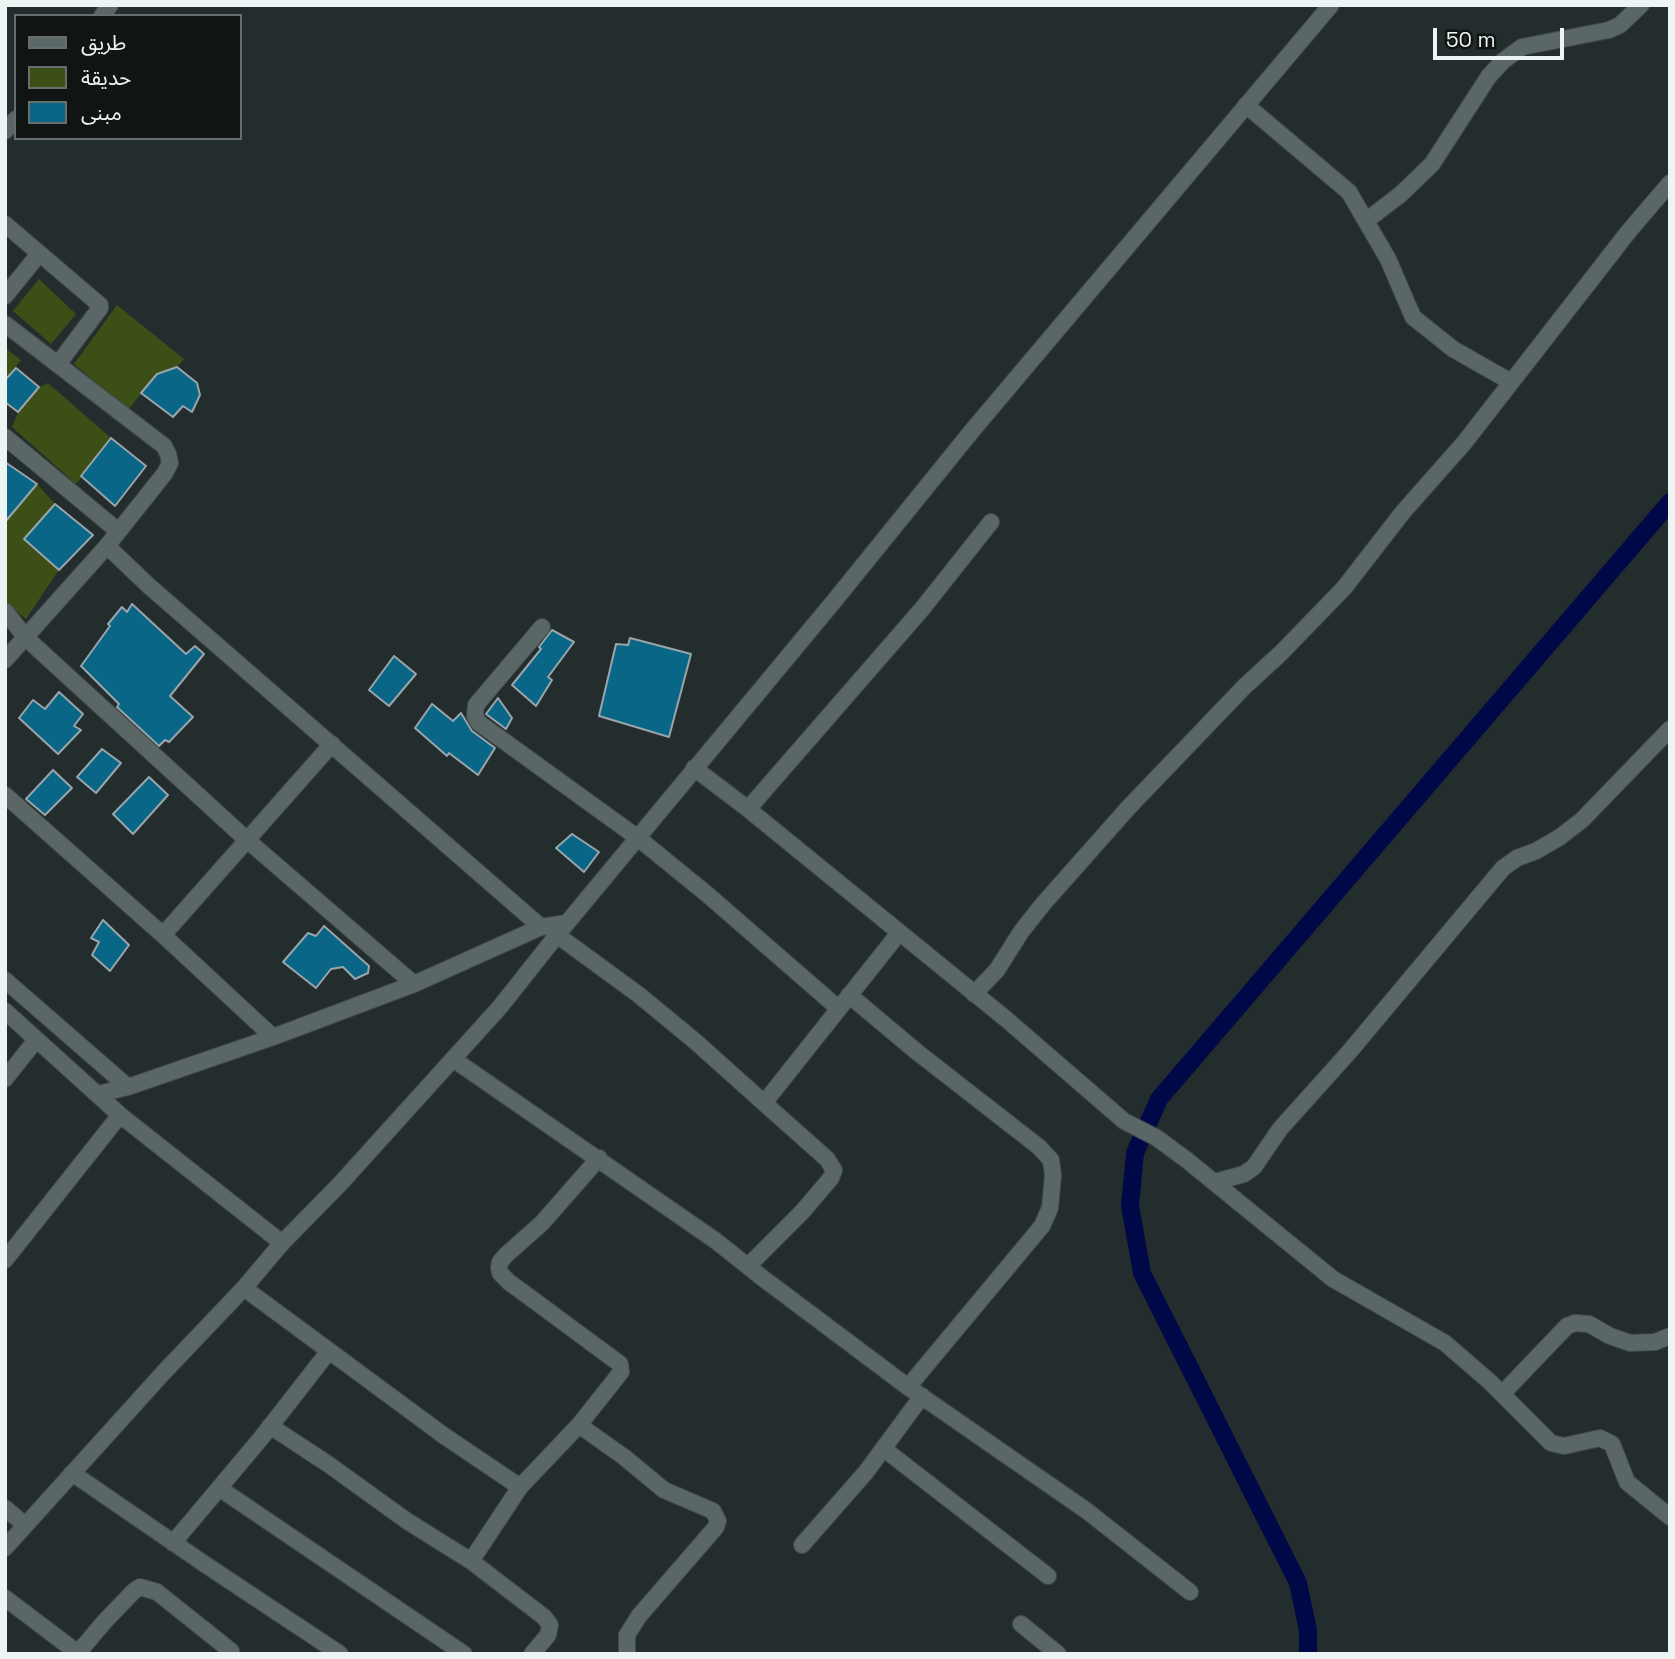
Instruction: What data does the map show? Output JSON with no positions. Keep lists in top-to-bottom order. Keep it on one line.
{"legend":["طريق","حديقة","مبنى"],"scale_bar":"50 m"}
